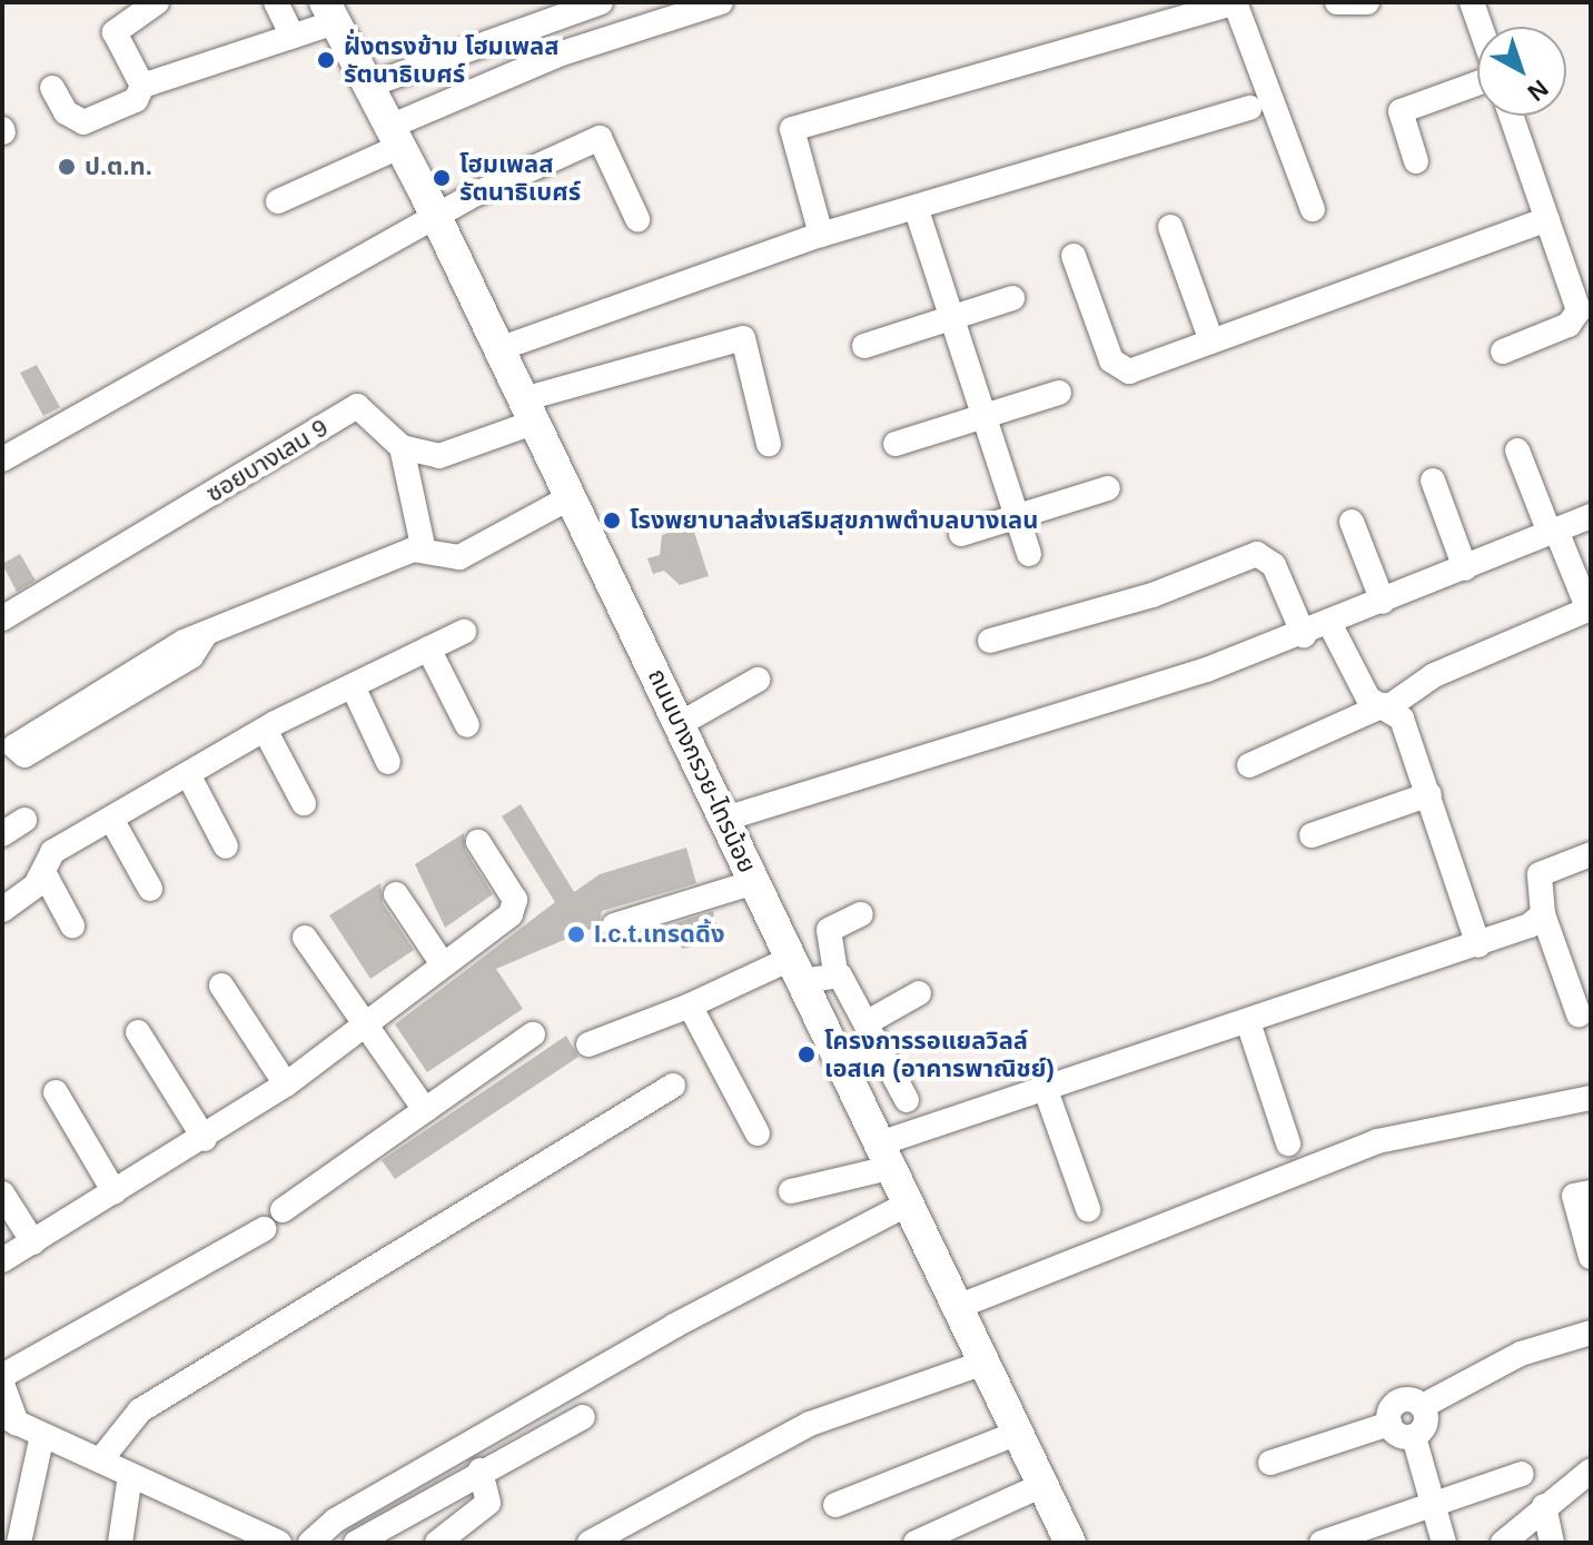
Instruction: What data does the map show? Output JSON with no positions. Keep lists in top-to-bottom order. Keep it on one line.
{"streets":{"main road":["ถนนบางกรวย-ไทรน้อย"],"street":["ซอยบางเลน 9"]},"places":["ฝั่งตรงข้าม โฮมเพลส รัตนาธิเบศร์","ป.ต.ท.","โฮมเพลส รัตนาธิเบศร์","โรงพยาบาลส่งเสริมสุขภาพตำบลบางเลน","I.c.t.เทรดดิ้ง","โครงการรอแยลวิลล์ เอสเค (อาคารพาณิชย์)"],"north":"bottom right"}
